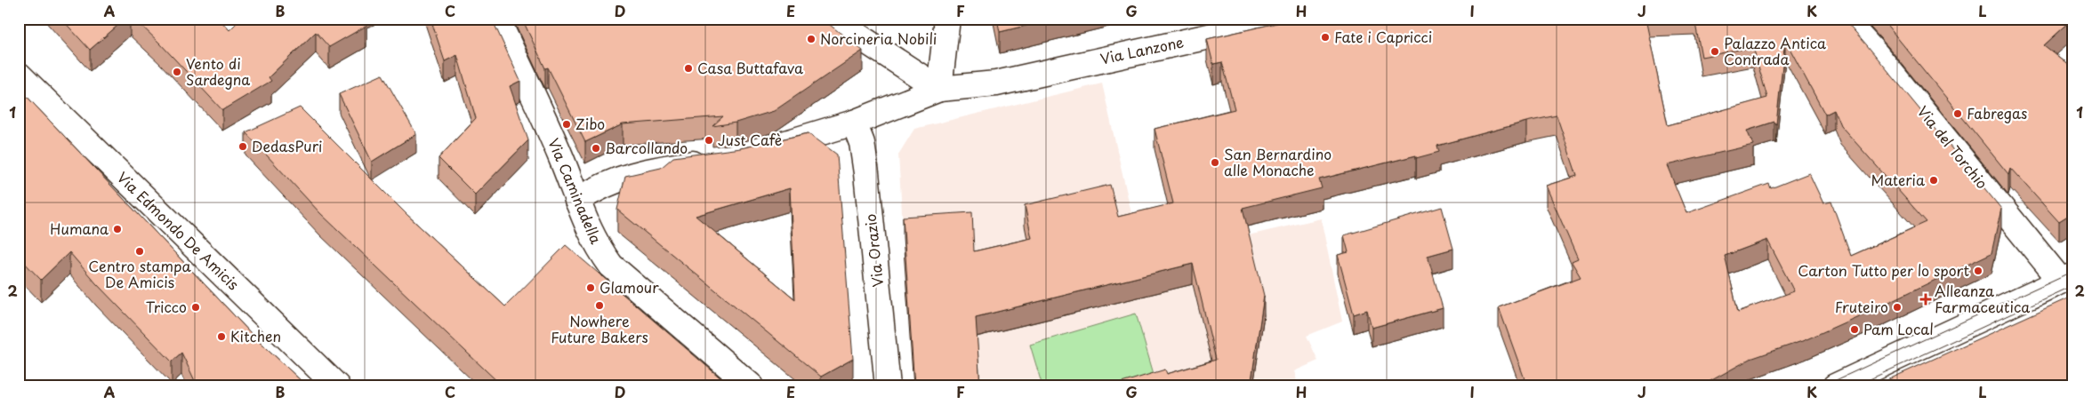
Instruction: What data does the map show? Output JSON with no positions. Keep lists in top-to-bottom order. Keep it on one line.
{"streets":{"street":["Via Lanzone","Via del Torchio","Via Caminadella","Via Edmondo De Amicis","Via Orazio"]},"crossings":[["Via Lanzone","Via Orazio"]],"places":{"other":["Fate i Capricci","Norcineria Nobili","Palazzo Antica Contrada","Casa Buttafava","Vento di Sardegna","Fabregas","Zibo","Just Cafè","DedasPuri","Barcollando","San Bernardino alle Monache","Materia","Humana","Centro stampa De Amicis","Carton Tutto per lo sport","Glamour","Nowhere Future Bakers","Tricco","Fruteiro","Pam Local","Kitchen"],"health":["Alleanza Farmaceutica"]},"grid":{"columns":["A","B","C","D","E","F","G","H","I","J","K","L"],"rows":["1","2"]}}
